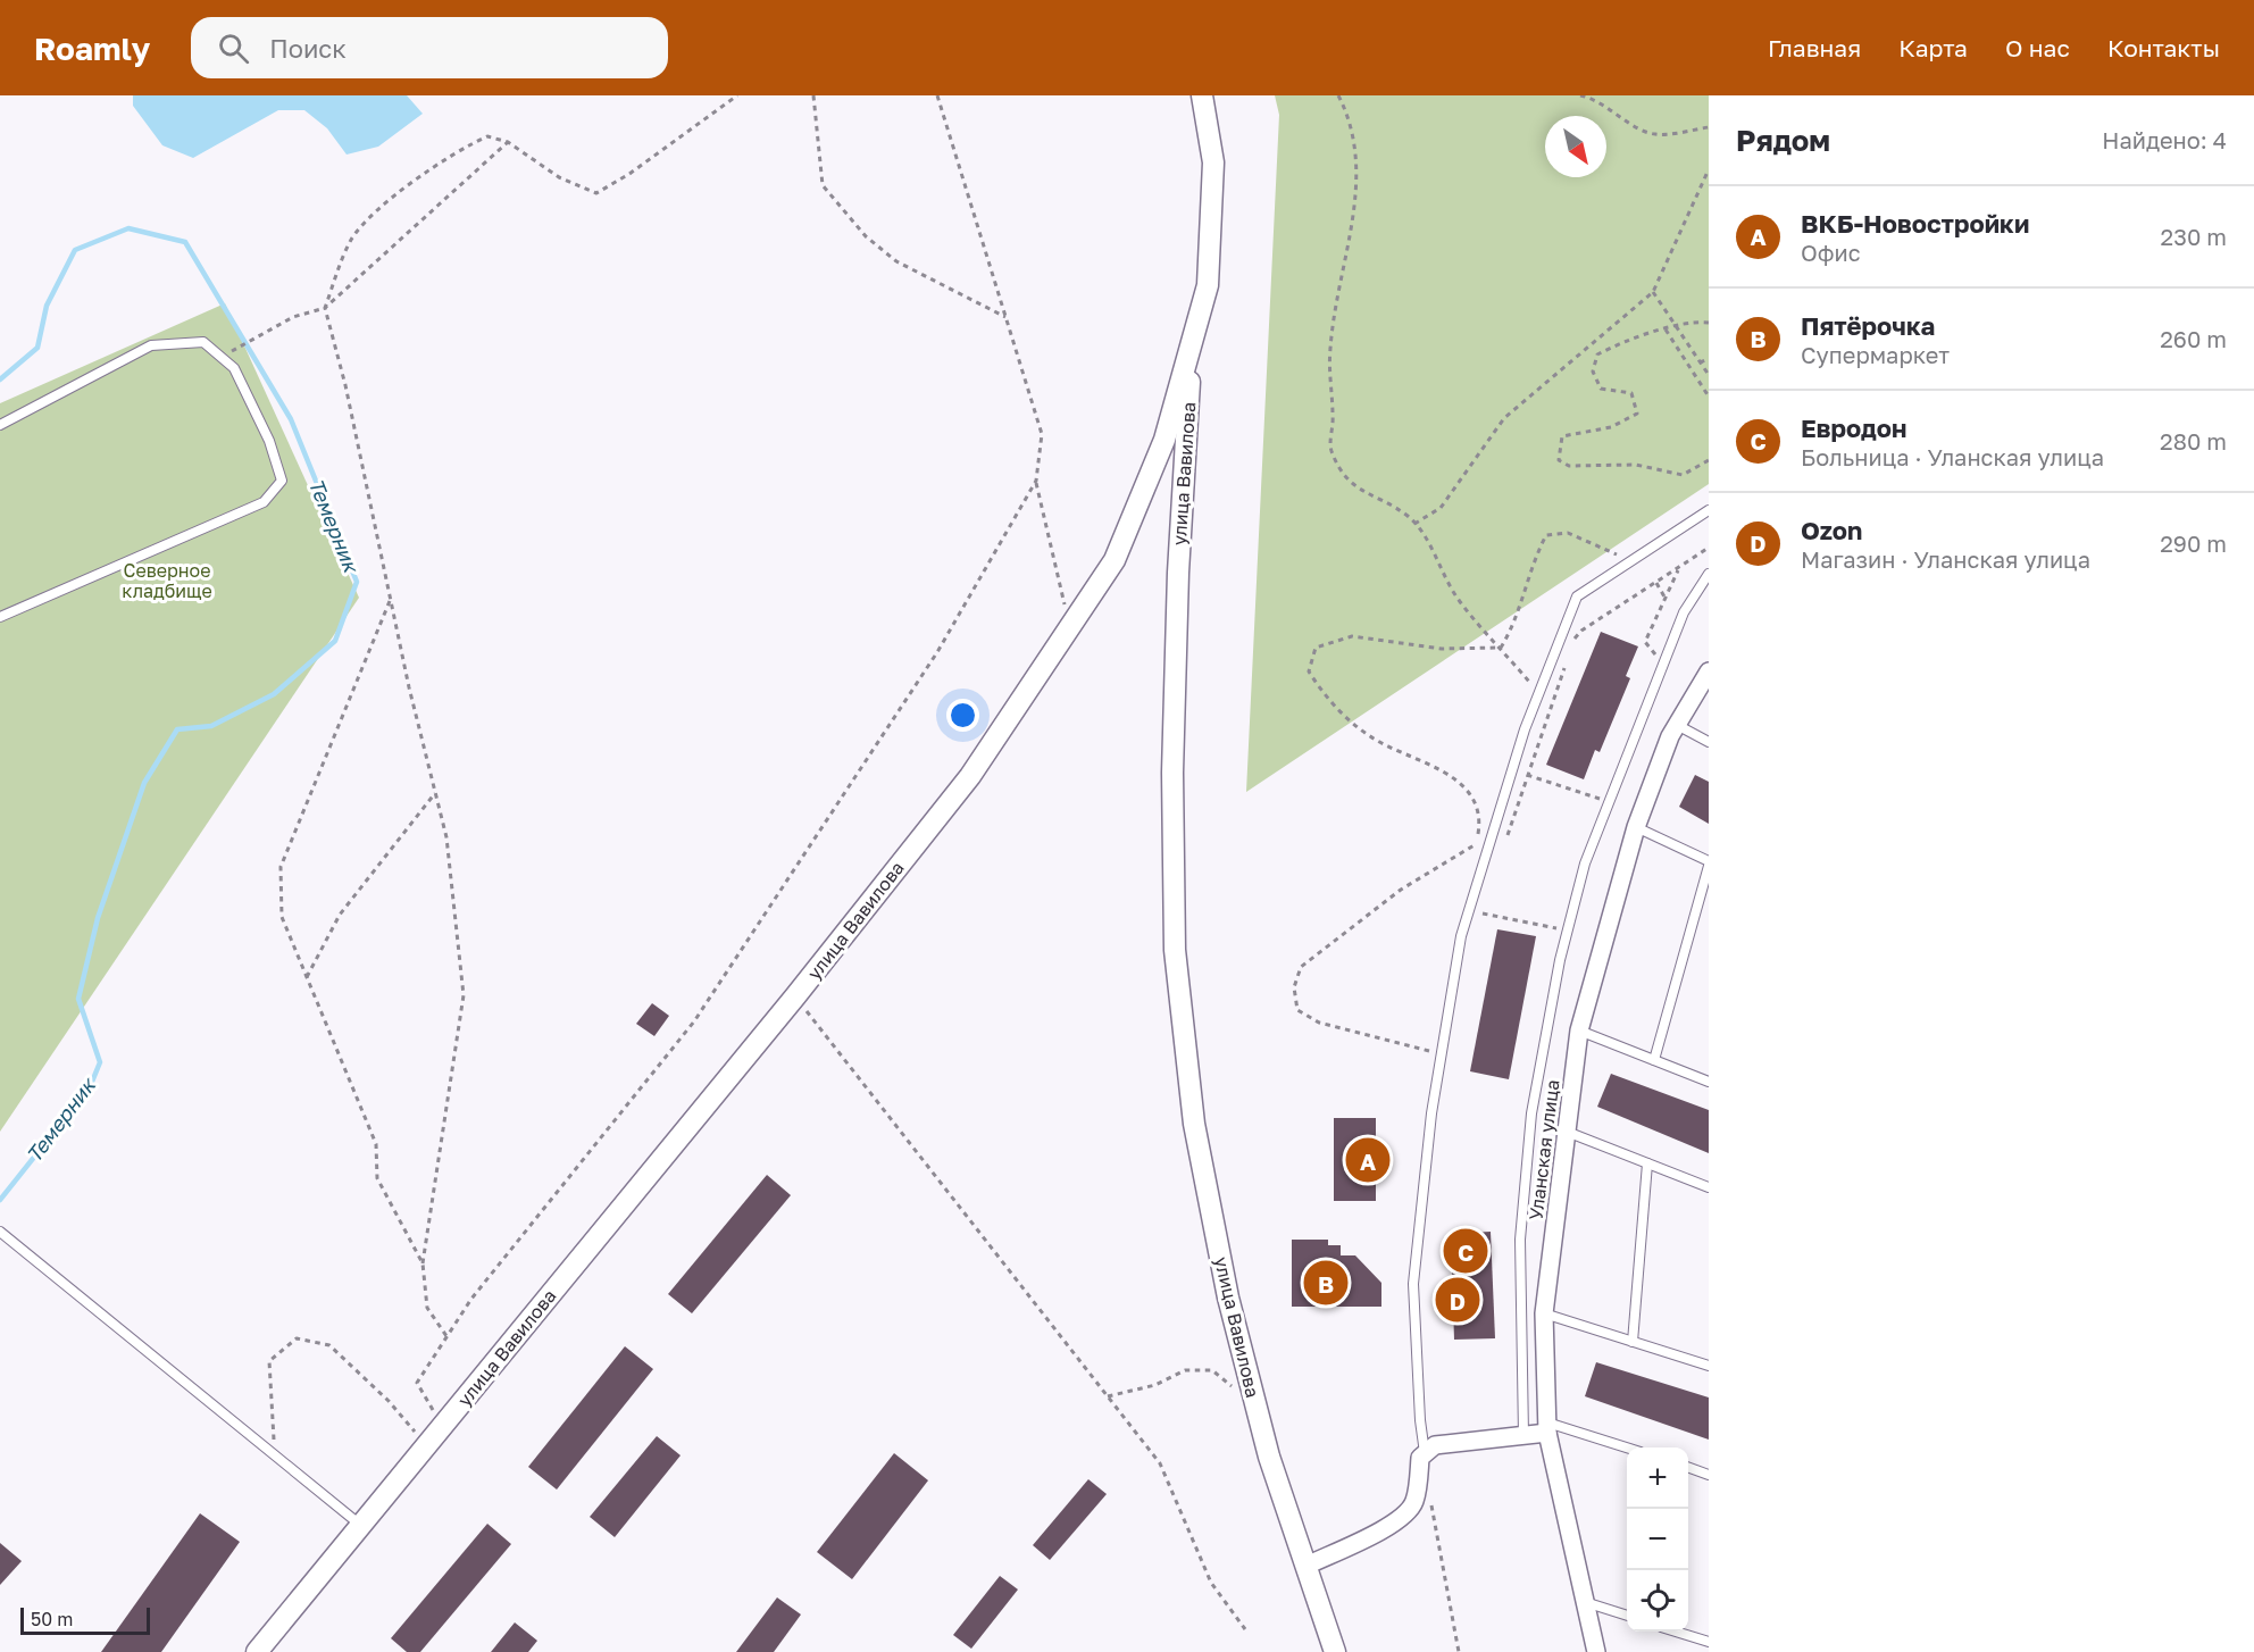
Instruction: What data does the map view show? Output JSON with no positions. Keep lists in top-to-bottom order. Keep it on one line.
{"streets":{"street":["улица Вавилова","Уланская улица"]},"water":["Темерник"],"parks":["Северное кладбище"],"scale_bar":"50 m","north":"bottom right","page":{"header":"Roamly","search":"Поиск","nav":["Главная","Карта","О нас","Контакты"],"heading":["Рядом","Найдено: 4"],"list":[{"mark":"A","name":"ВКБ-Новостройки","note":"Офис","value":"230 m"},{"mark":"B","name":"Пятёрочка","note":"Супермаркет","value":"260 m"},{"mark":"C","name":"Евродон","note":"Больница · Уланская улица","value":"280 m"},{"mark":"D","name":"Ozon","note":"Магазин · Уланская улица","value":"290 m"}],"pins":["A","C","B","D"],"map_buttons":["+","−"],"scale":"50 m"}}
